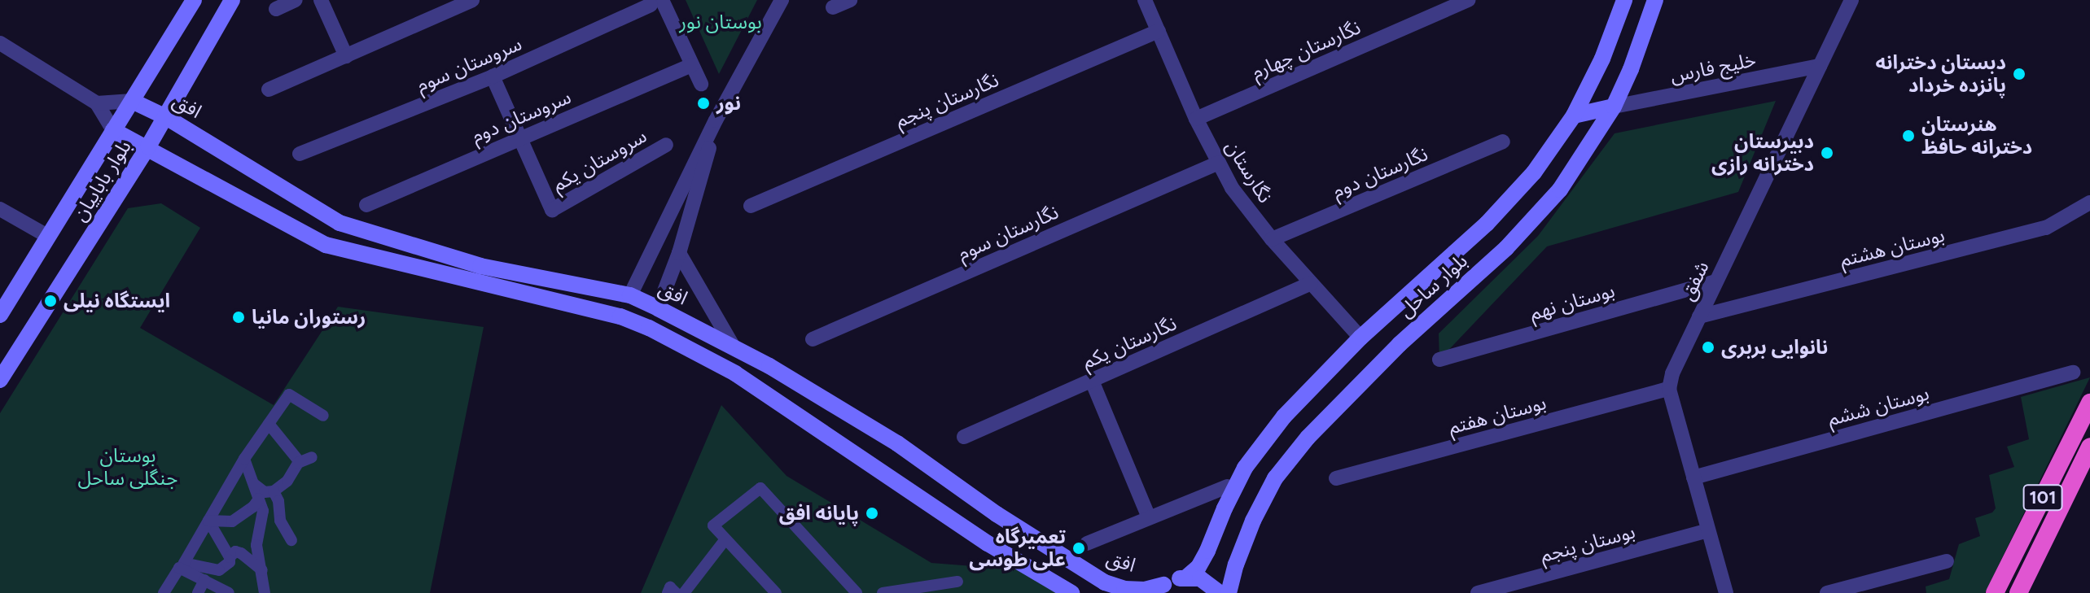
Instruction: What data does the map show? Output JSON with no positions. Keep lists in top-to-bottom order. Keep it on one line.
{"streets":{"highway":["101"],"main road":["افق","بلوار باباییان","بلوار ساحل"],"street":["نگارستان چهارم","سروستان سوم","خلیج فارس","نگارستان پنجم","سروستان دوم","سروستان یکم","نگارستان","نگارستان دوم","نگارستان سوم","بوستان هشتم","شفق","بوستان نهم","نگارستان یکم","بوستان ششم","بوستان هفتم","بوستان پنجم"]},"crossings":[["نگارستان چهارم","نگارستان"],["خلیج فارس","شفق"],["خلیج فارس","بلوار ساحل"],["نگارستان پنجم","نگارستان"],["افق","بلوار باباییان"],["افق","بلوار ساحل"],["سروستان دوم","سروستان یکم"],["نگارستان","نگارستان دوم"],["نگارستان","نگارستان سوم"],["نگارستان","بلوار ساحل"],["نگارستان","نگارستان یکم"],["بوستان هشتم","شفق"],["شفق","بوستان نهم"],["شفق","بوستان هفتم"]],"parks":["بوستان نور","بوستان جنگلی ساحل"],"places":["دبستان دخترانه پانزده خرداد","نور","هنرستان دخترانه حافظ","دبیرستان دخترانه رازی","ایستگاه نیلی","رستوران مانیا","نانوایی بربری","پایانه افق","تعمیرگاه علی طوسی"]}
